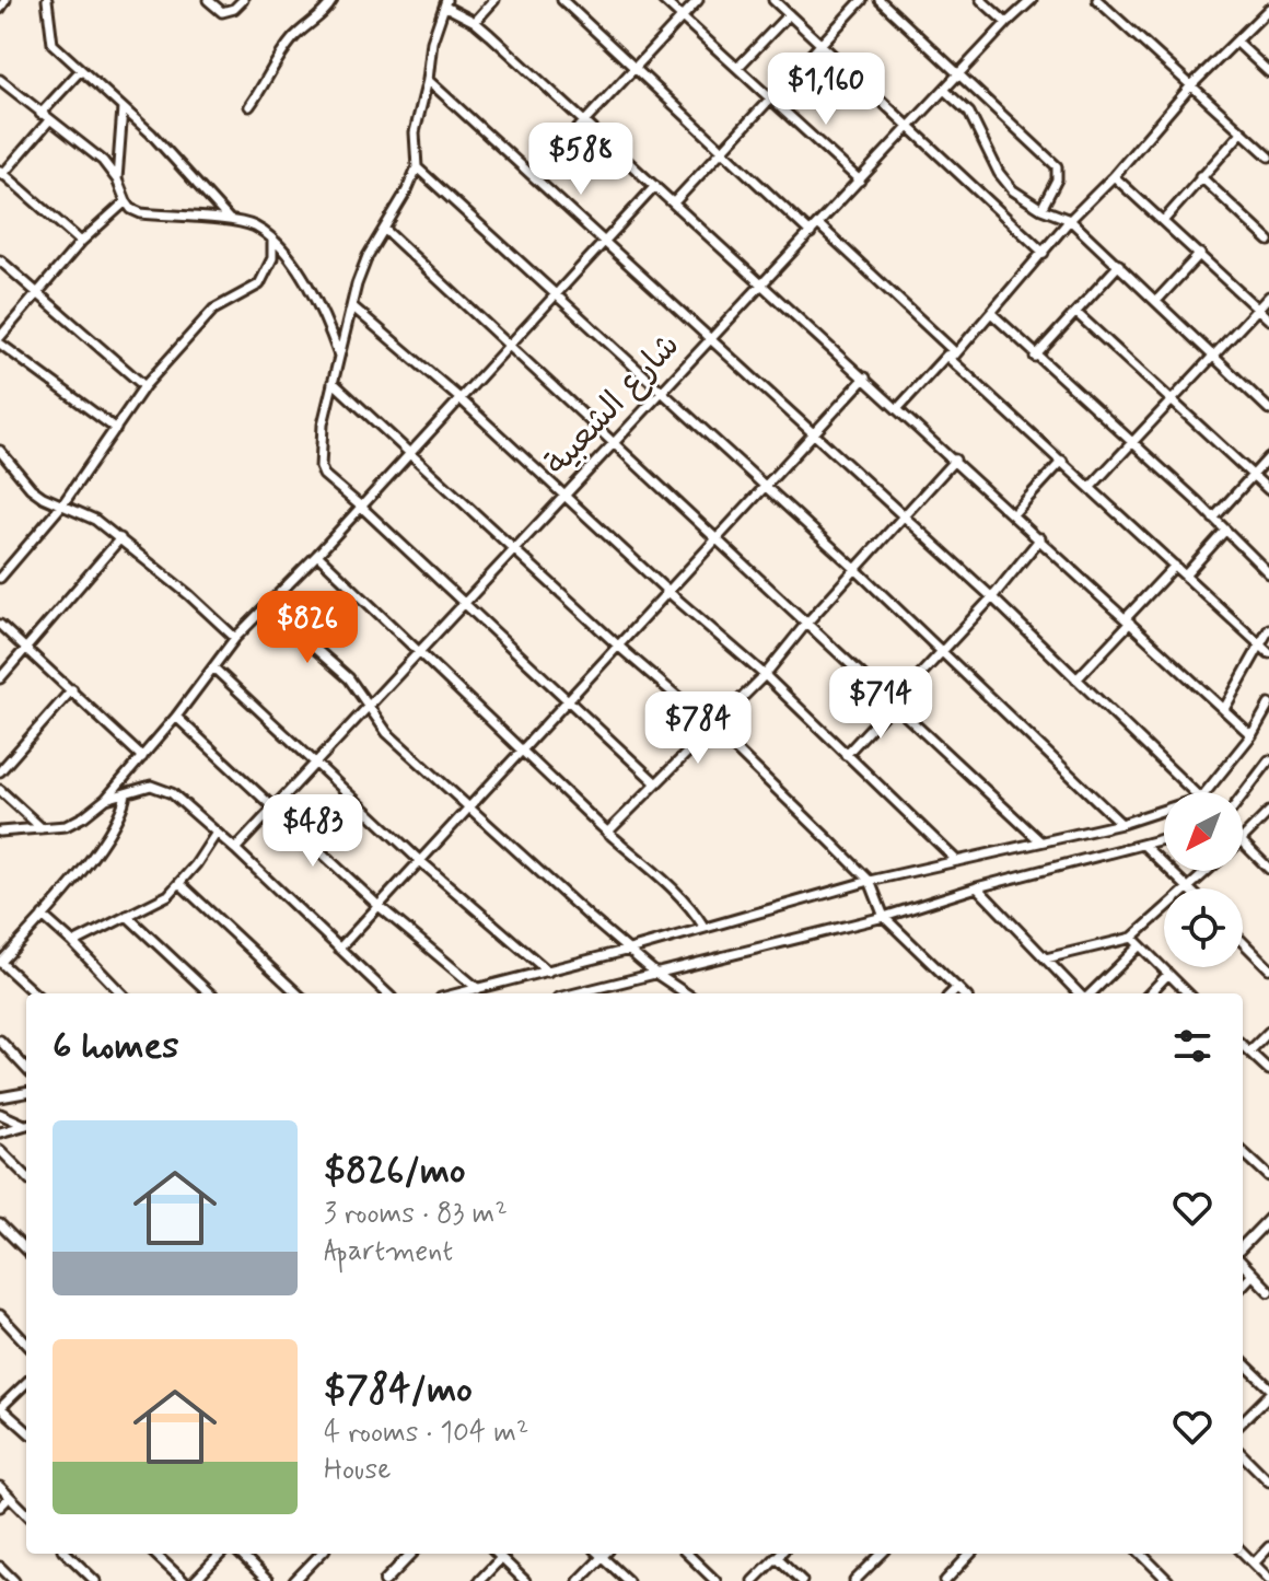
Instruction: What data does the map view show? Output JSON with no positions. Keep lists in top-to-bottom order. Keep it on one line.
{"streets":{"street":["شارع الشعبية"]},"north":"bottom left","page":{"price":["$1,160","$588","$826","$714","$784","$483"],"heading":"6 homes","list":[{"name":"$826/mo","note":"3 rooms · 83 m² · Apartment"},{"name":"$784/mo","note":"4 rooms · 104 m² · House"}]}}
